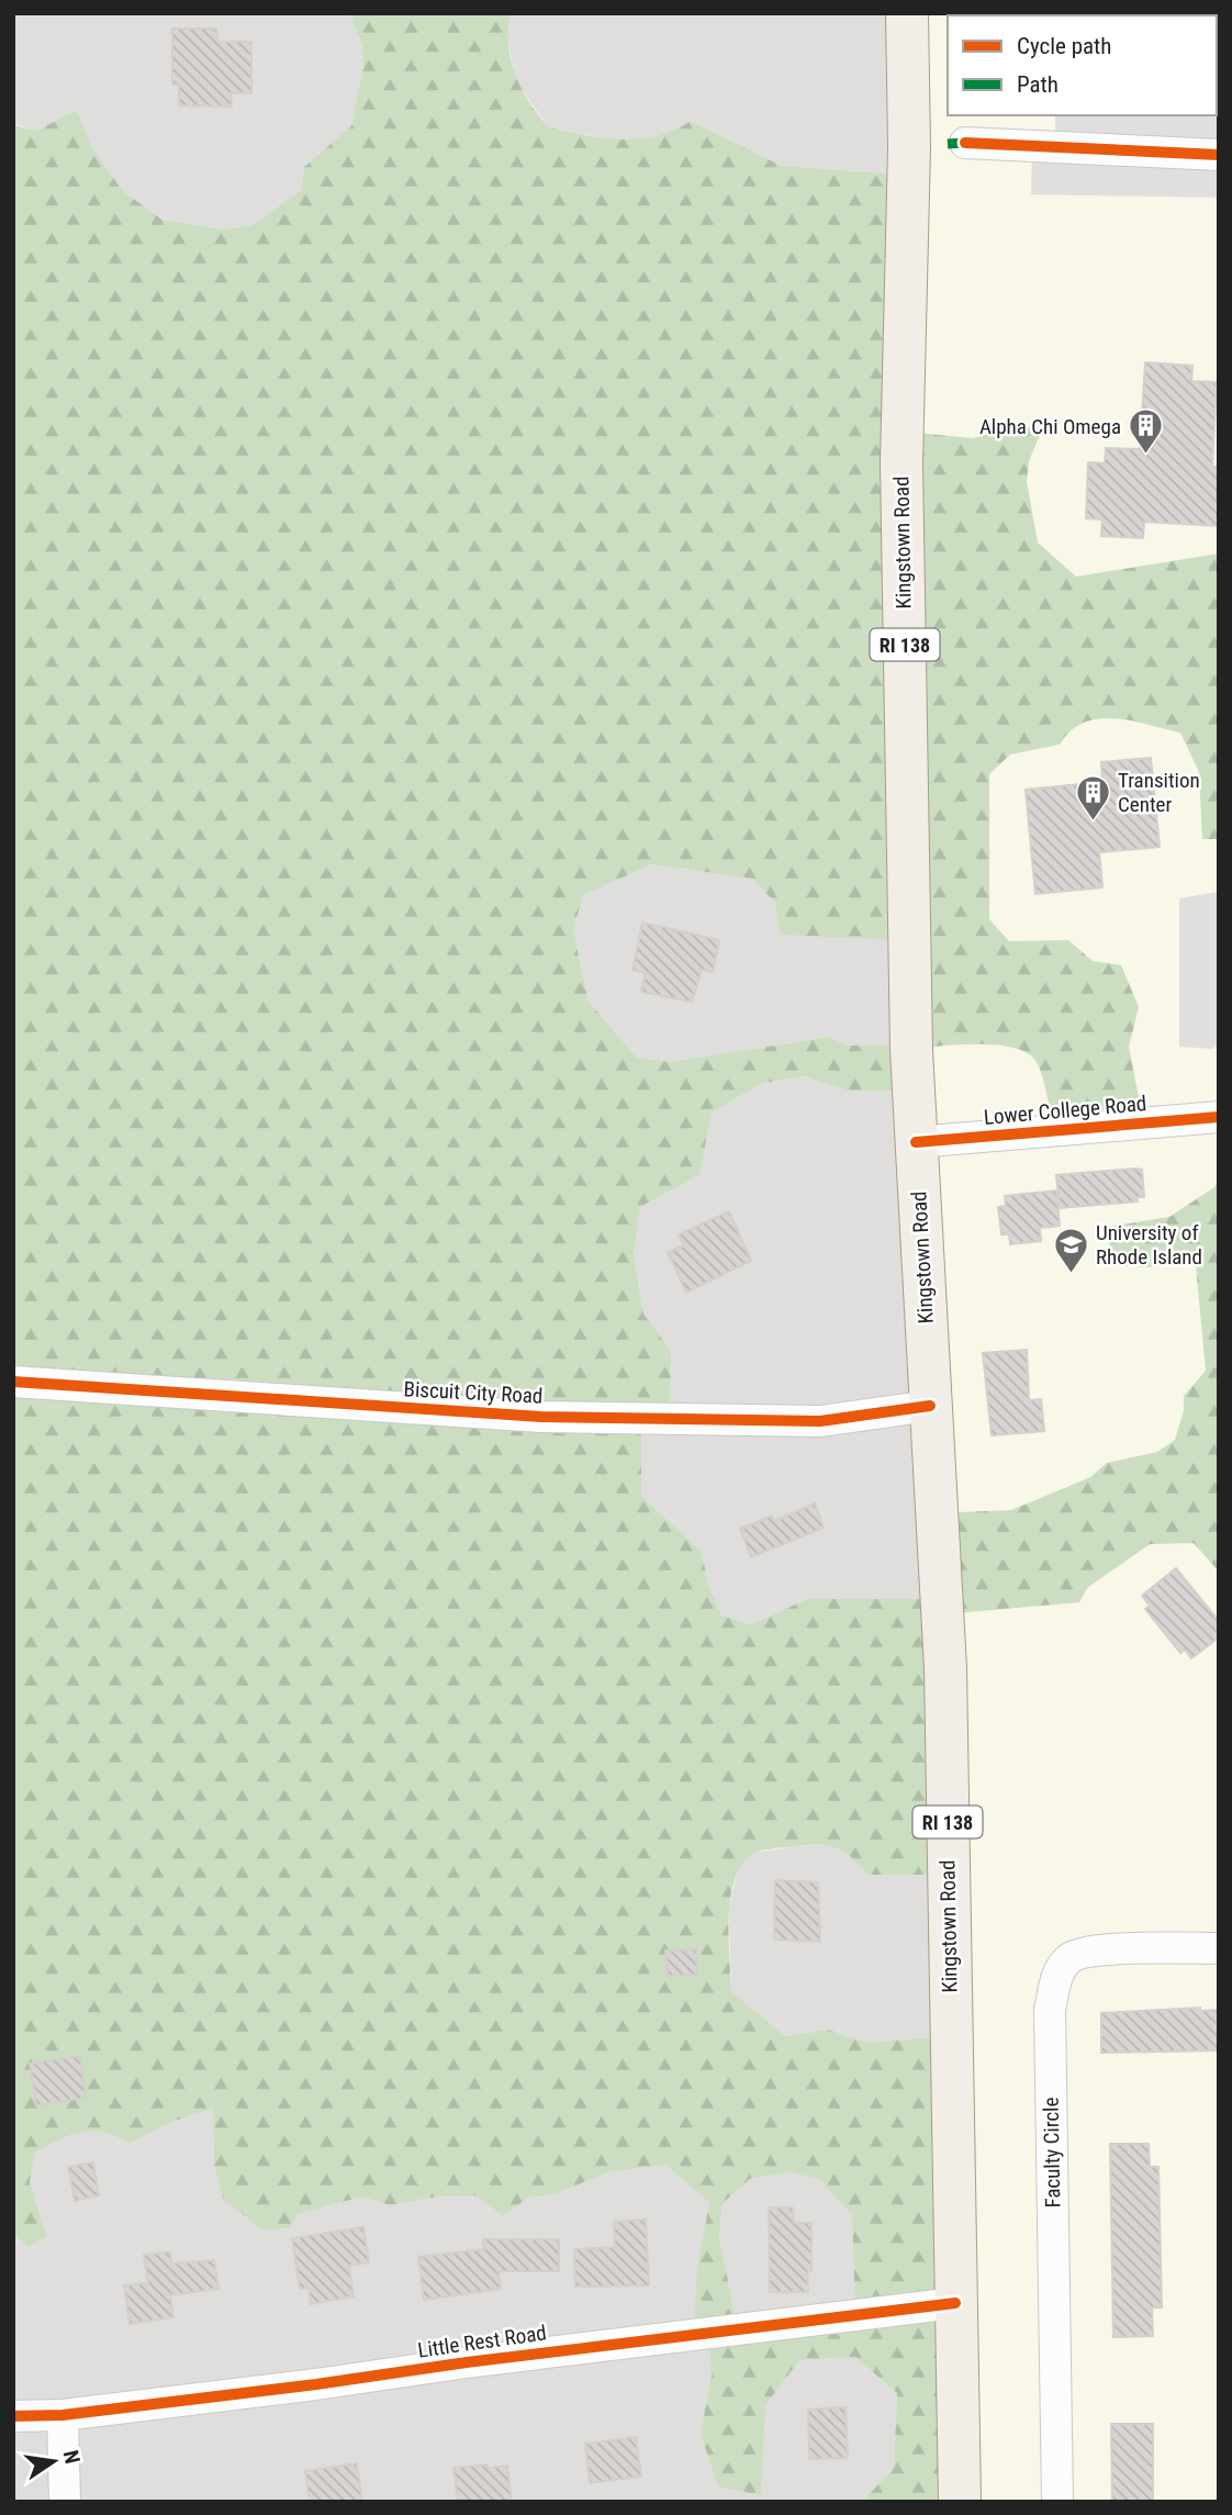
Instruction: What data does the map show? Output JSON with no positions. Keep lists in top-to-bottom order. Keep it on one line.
{"streets":{"main road":["Kingstown Road","RI 138"],"street":["Lower College Road","Biscuit City Road","Faculty Circle","Little Rest Road"]},"crossings":[["Kingstown Road","Lower College Road"],["Kingstown Road","Biscuit City Road"],["Kingstown Road","Little Rest Road"]],"places":{"building":["Alpha Chi Omega","Transition Center"],"school or university":["University of Rhode Island"]},"legend":["Cycle path","Path"],"north":"right"}
